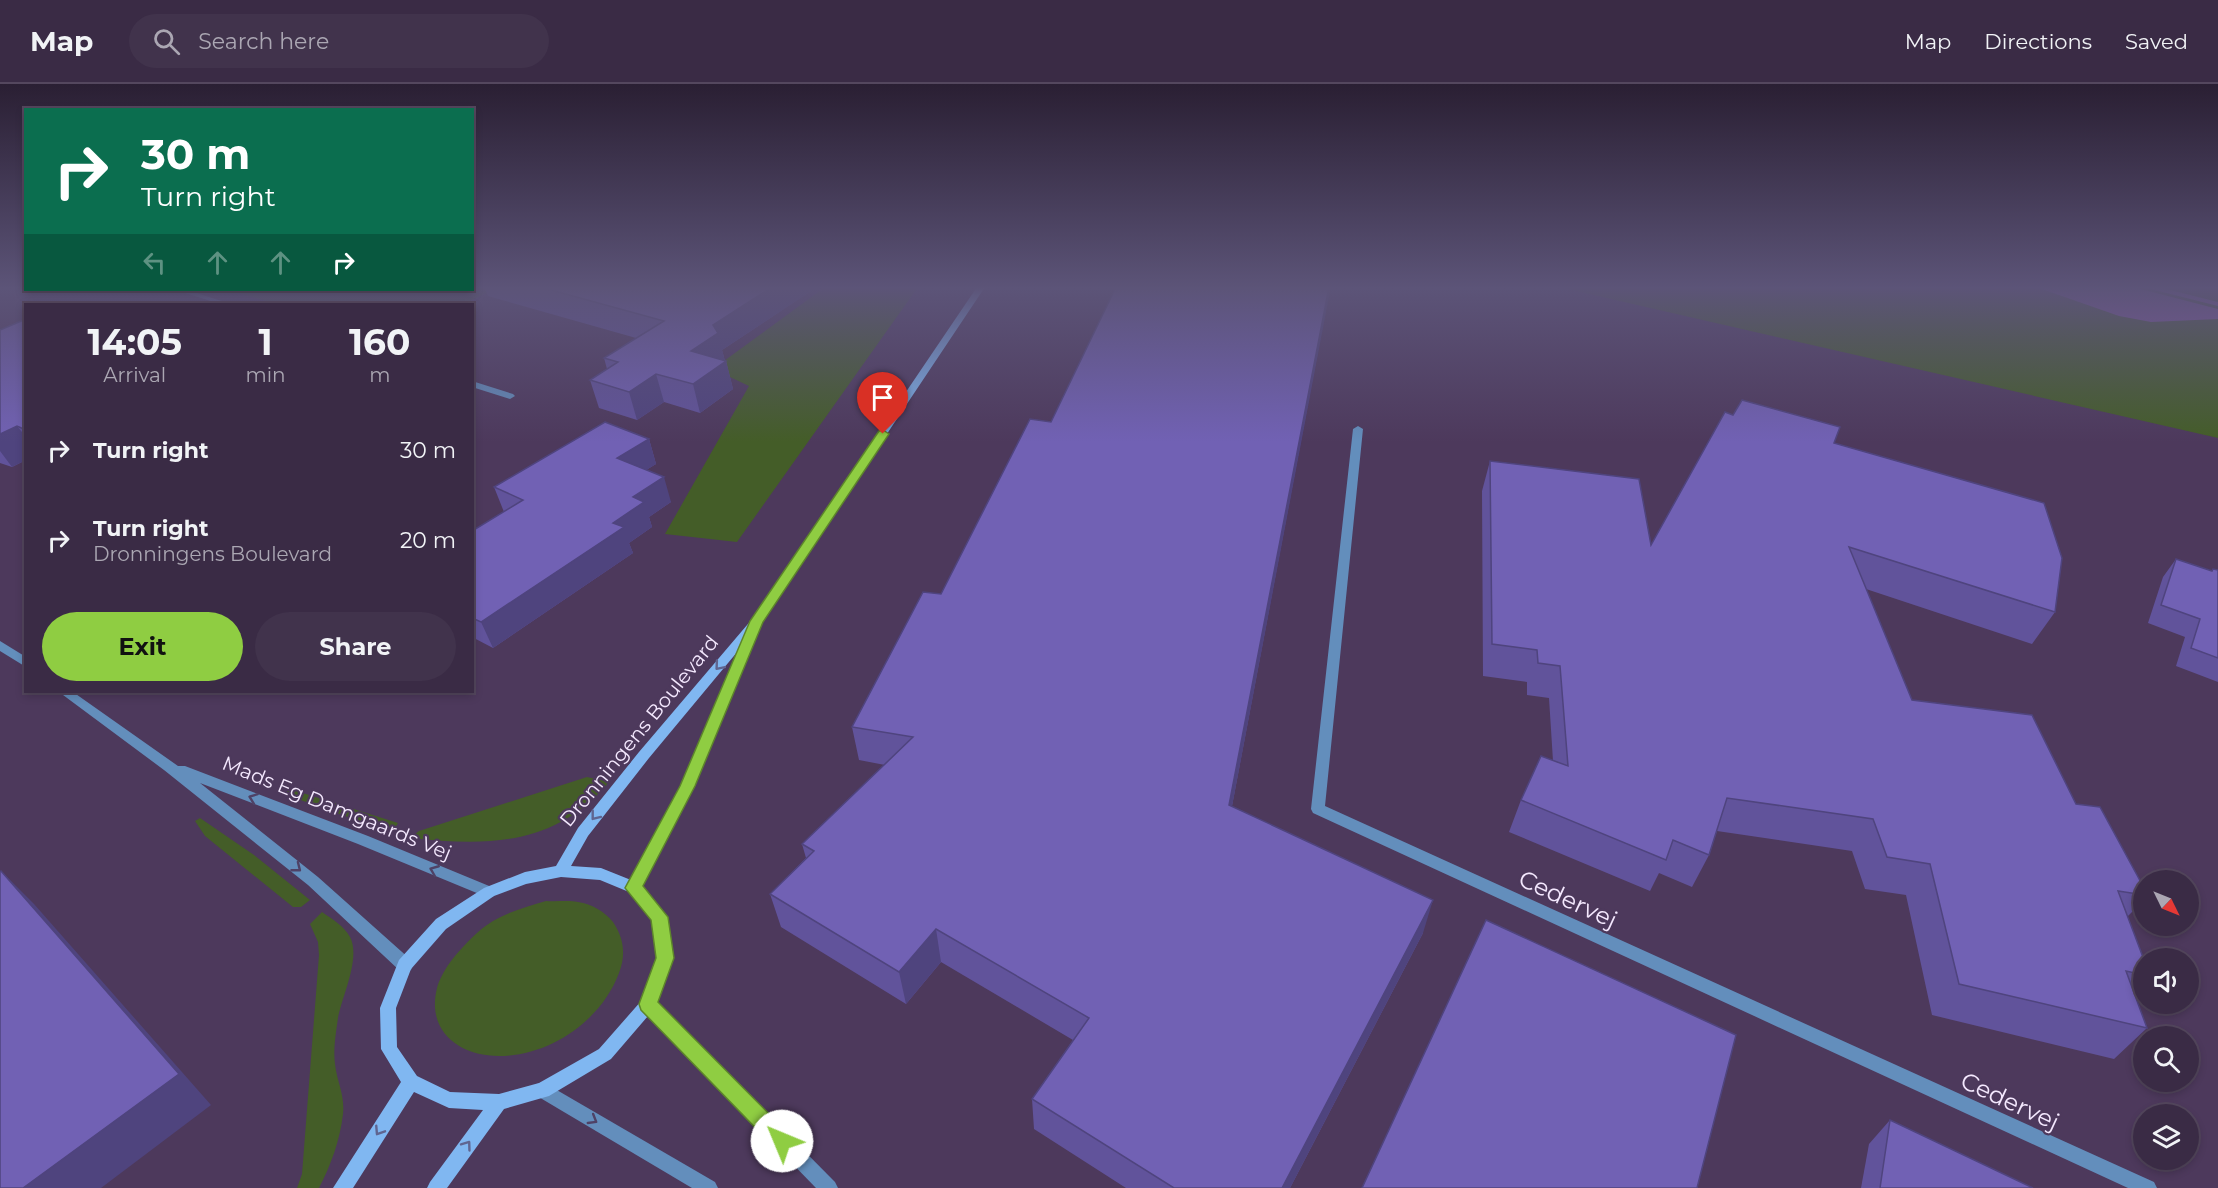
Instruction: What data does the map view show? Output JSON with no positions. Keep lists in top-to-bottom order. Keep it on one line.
{"streets":{"main road":["Dronningens Boulevard"],"street":["Mads Eg Damgaards Vej","Cedervej"]},"north":"bottom right","page":{"header":"Map","search":"Search here","nav":["Map","Directions","Saved"],"turn":["30 m","Turn right"],"eta":["14:05","Arrival","1","min","160","m"],"list":[{"name":"Turn right","value":"30 m"},{"name":"Turn right","note":"Dronningens Boulevard","value":"20 m"}],"buttons":["Exit","Share"]}}
